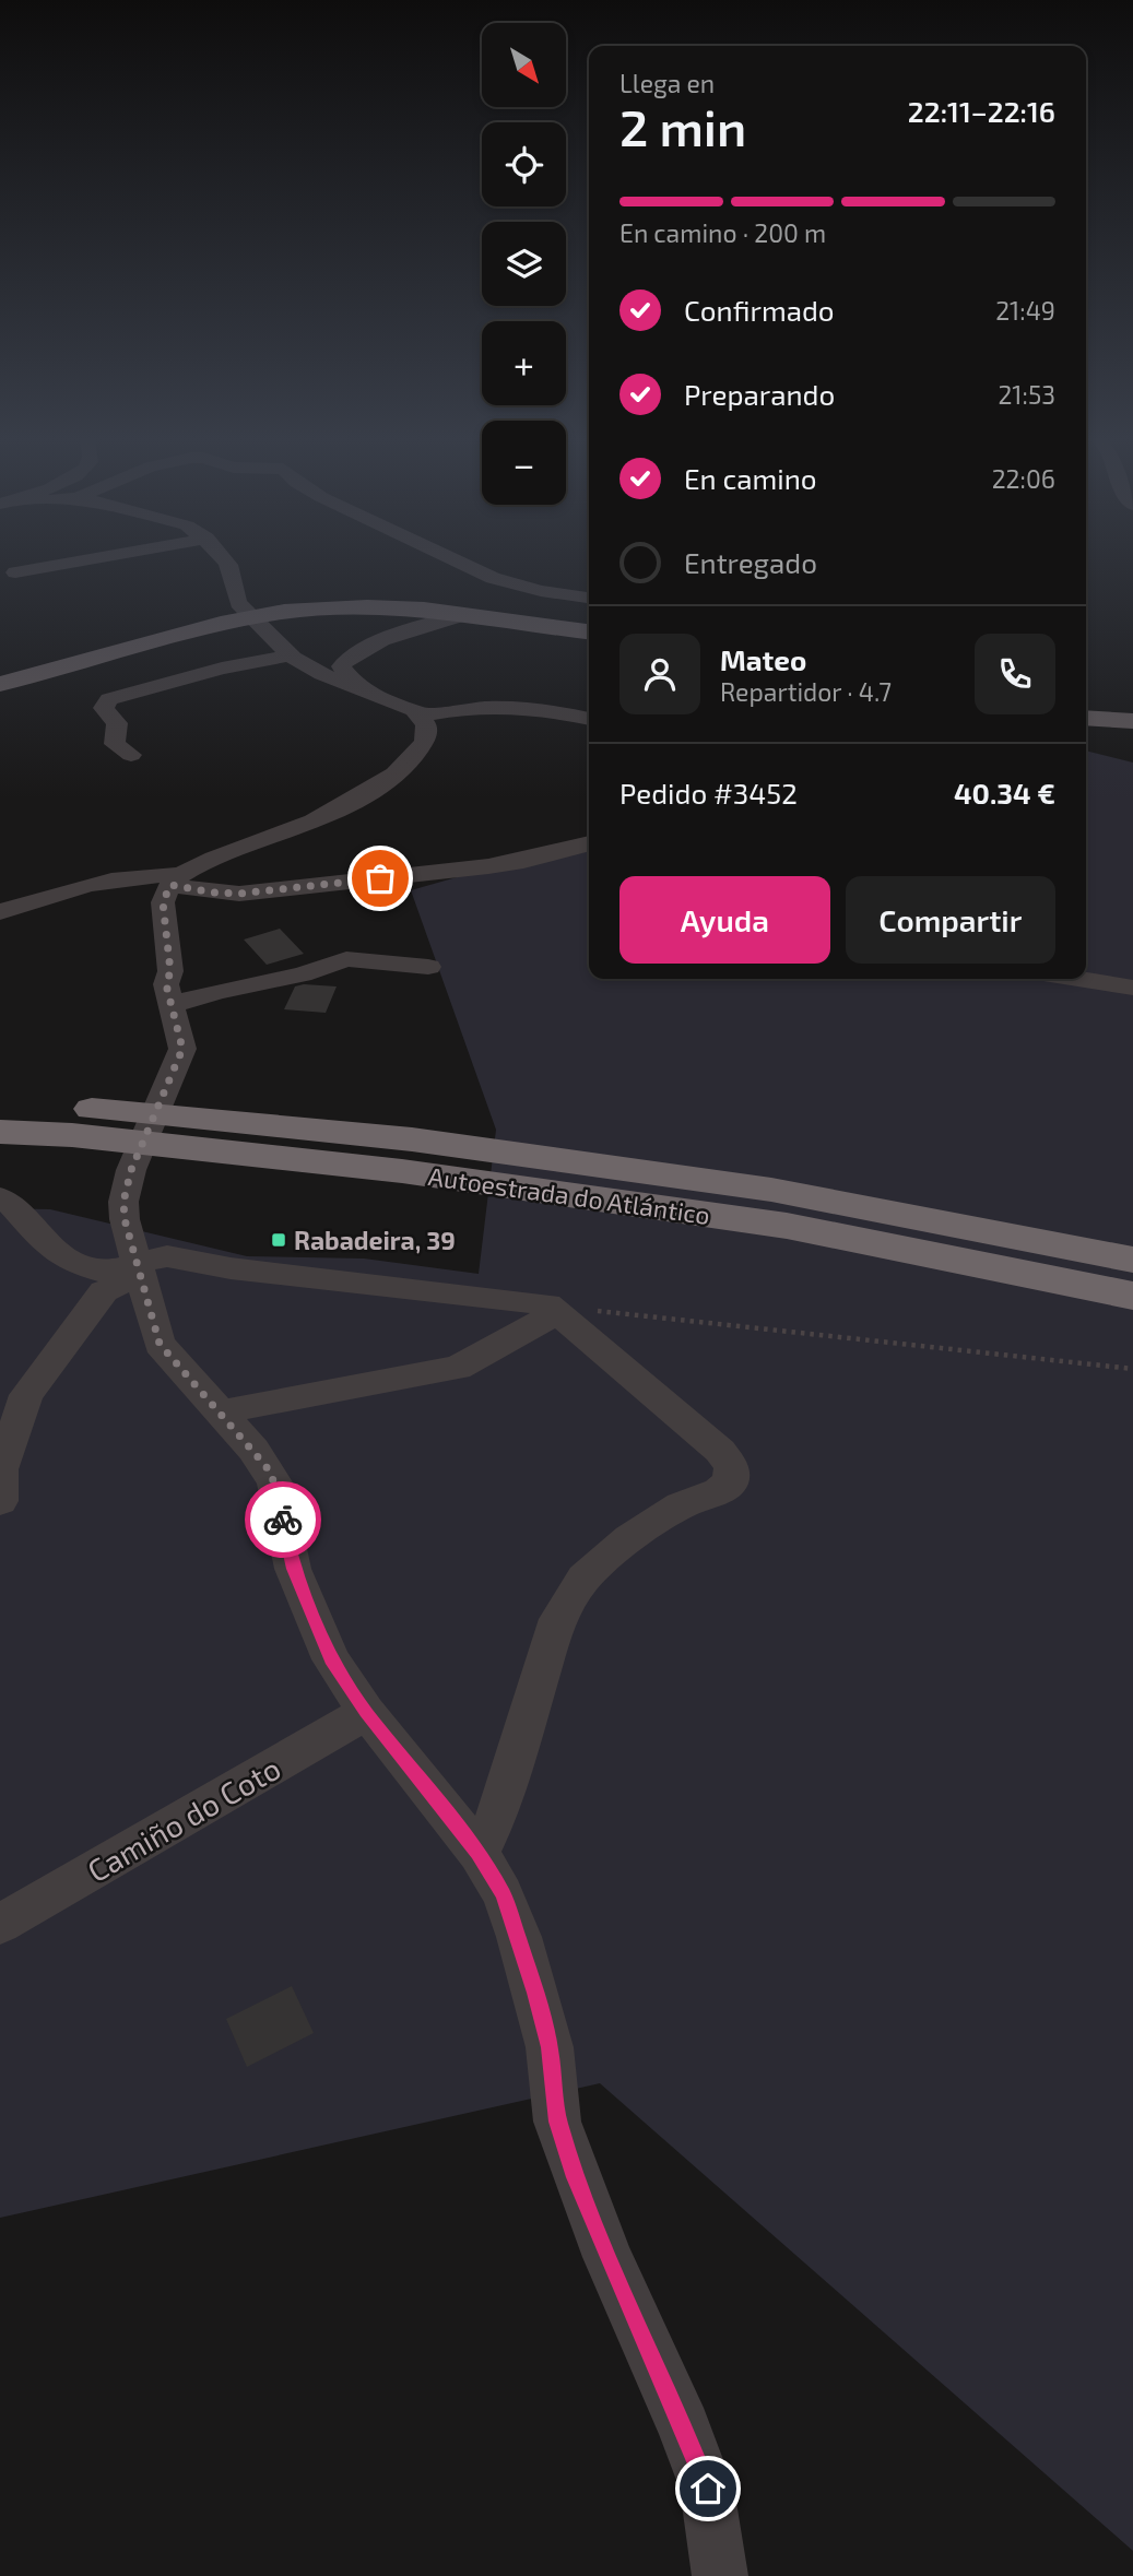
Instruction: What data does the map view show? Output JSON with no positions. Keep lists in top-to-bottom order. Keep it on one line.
{"streets":{"highway":["Autoestrada do Atlántico"],"street":["Camiño do Coto"]},"places":{"transit":["Rabadeira, 39"]},"north":"bottom right","page":{"map_buttons":["+","−"],"heading":["2 min","Llega en","22:11–22:16"],"panel":["Mateo","Repartidor · 4.7","Pedido #3452","40.34 €"],"bar":"En camino · 200 m","list":[["Confirmado","21:49"],["Preparando","21:53"],["En camino","22:06"],"Entregado"],"buttons":["Ayuda","Compartir"]}}
